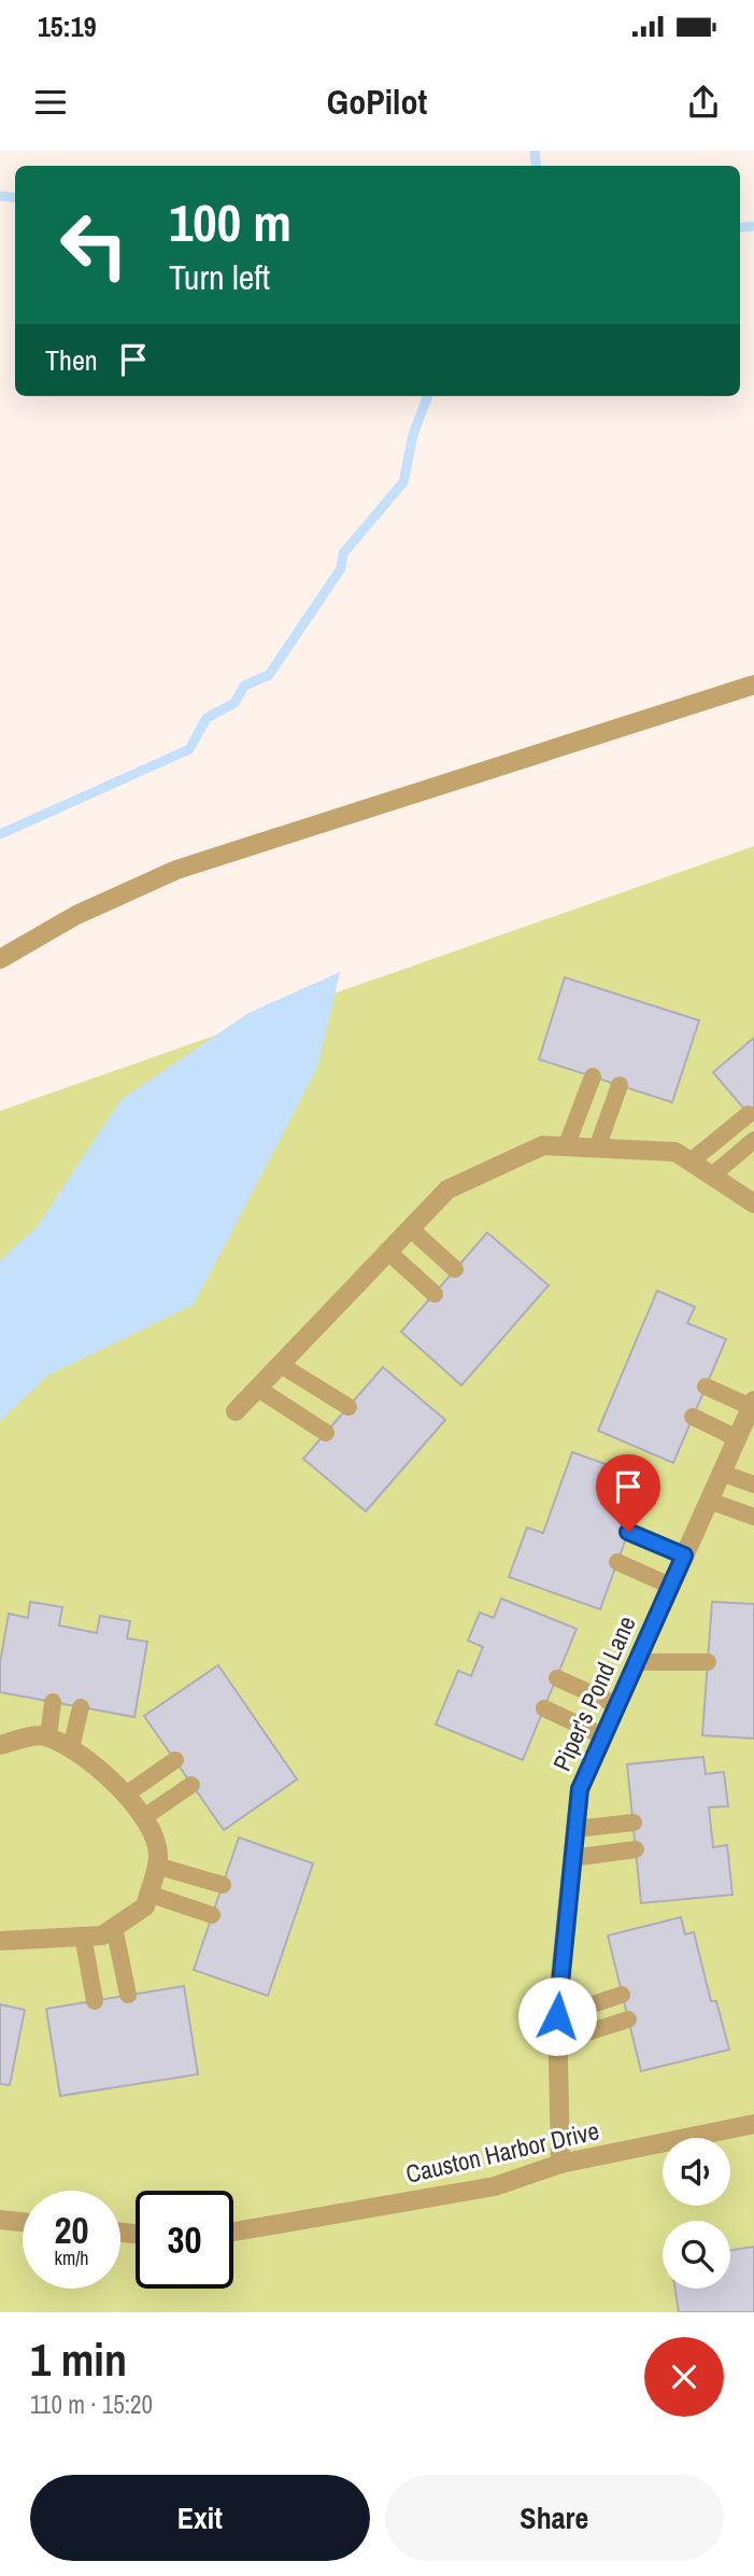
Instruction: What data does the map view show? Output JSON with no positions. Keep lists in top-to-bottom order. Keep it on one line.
{"streets":{"street":["Piper's Pond Lane","Causton Harbor Drive"]},"crossings":[["Piper's Pond Lane","Causton Harbor Drive"]],"page":{"status":"15:19","header":"GoPilot","turn":["100 m","Turn left"],"then":"Then","speed":"20 km/h","limit":"30","heading":["1 min","110 m · 15:20"],"buttons":["Exit","Share"]}}
